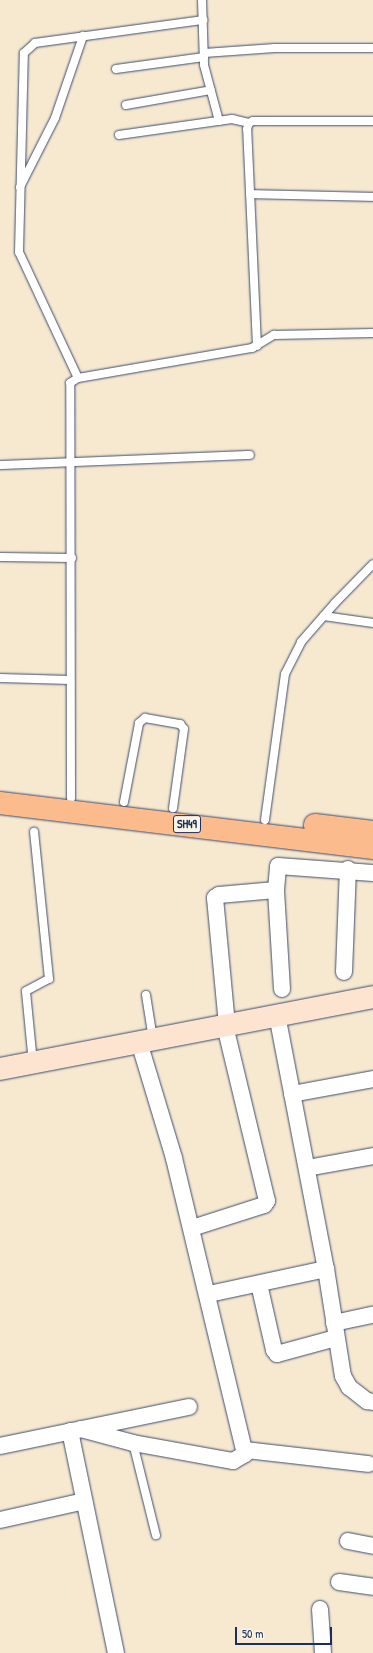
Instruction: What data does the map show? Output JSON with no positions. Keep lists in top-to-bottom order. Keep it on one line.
{"streets":{"main road":["SH49"]},"scale_bar":"50 m"}
